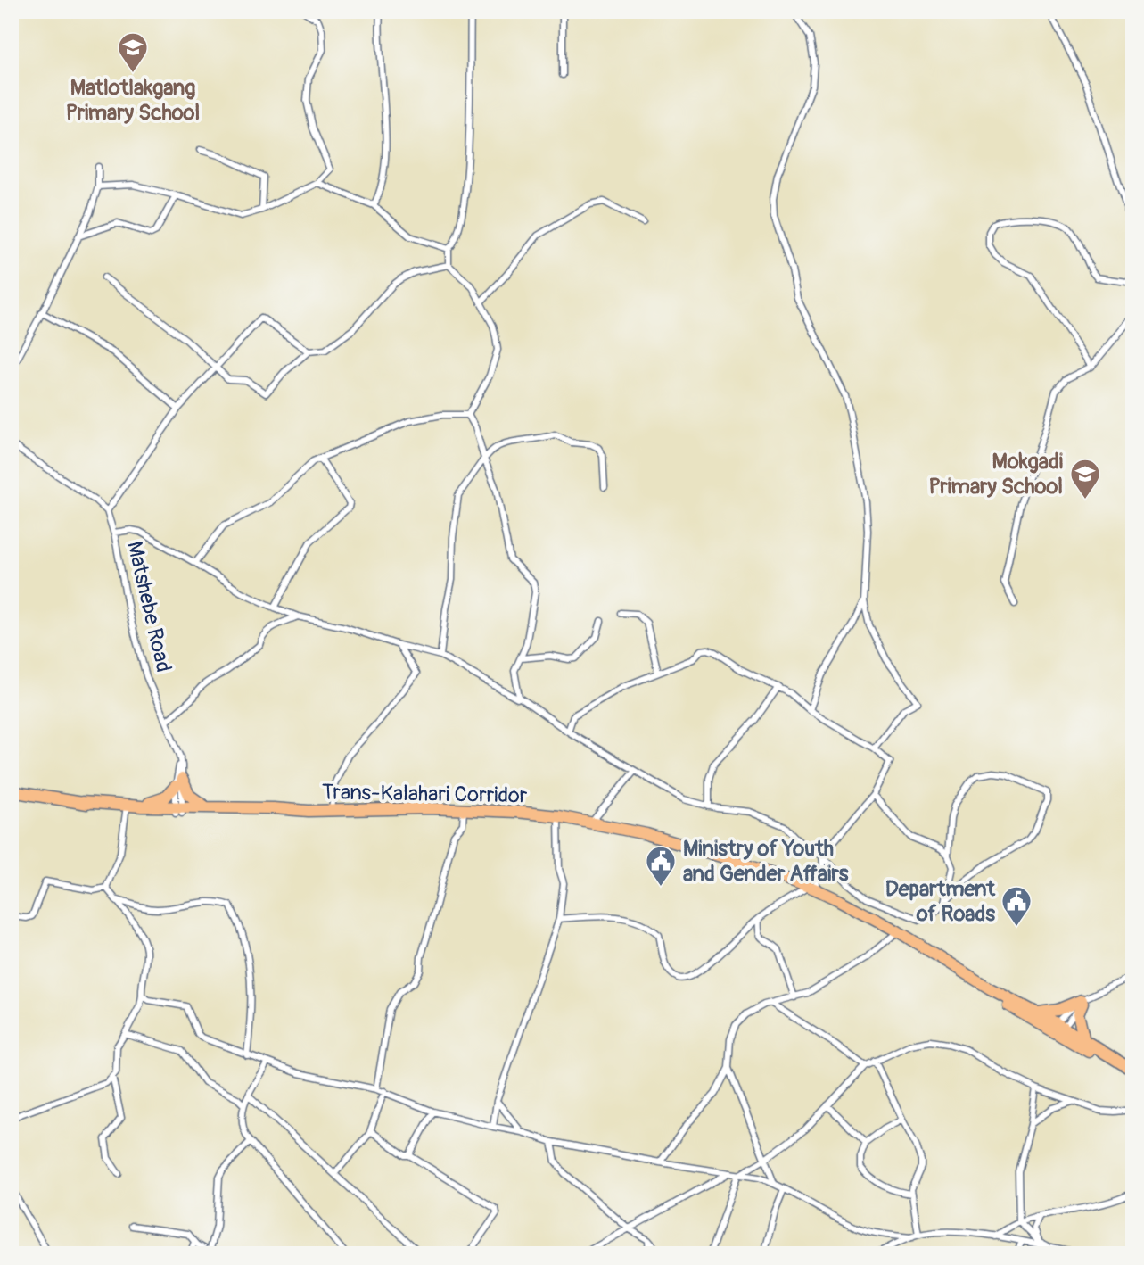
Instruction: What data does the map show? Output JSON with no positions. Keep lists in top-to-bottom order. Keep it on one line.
{"streets":{"highway":["Trans-Kalahari Corridor"],"street":["Matshebe Road"]},"places":{"school or university":["Matlotlakgang Primary School","Mokgadi Primary School"],"public building":["Ministry of Youth and Gender Affairs","Department of Roads"]}}
